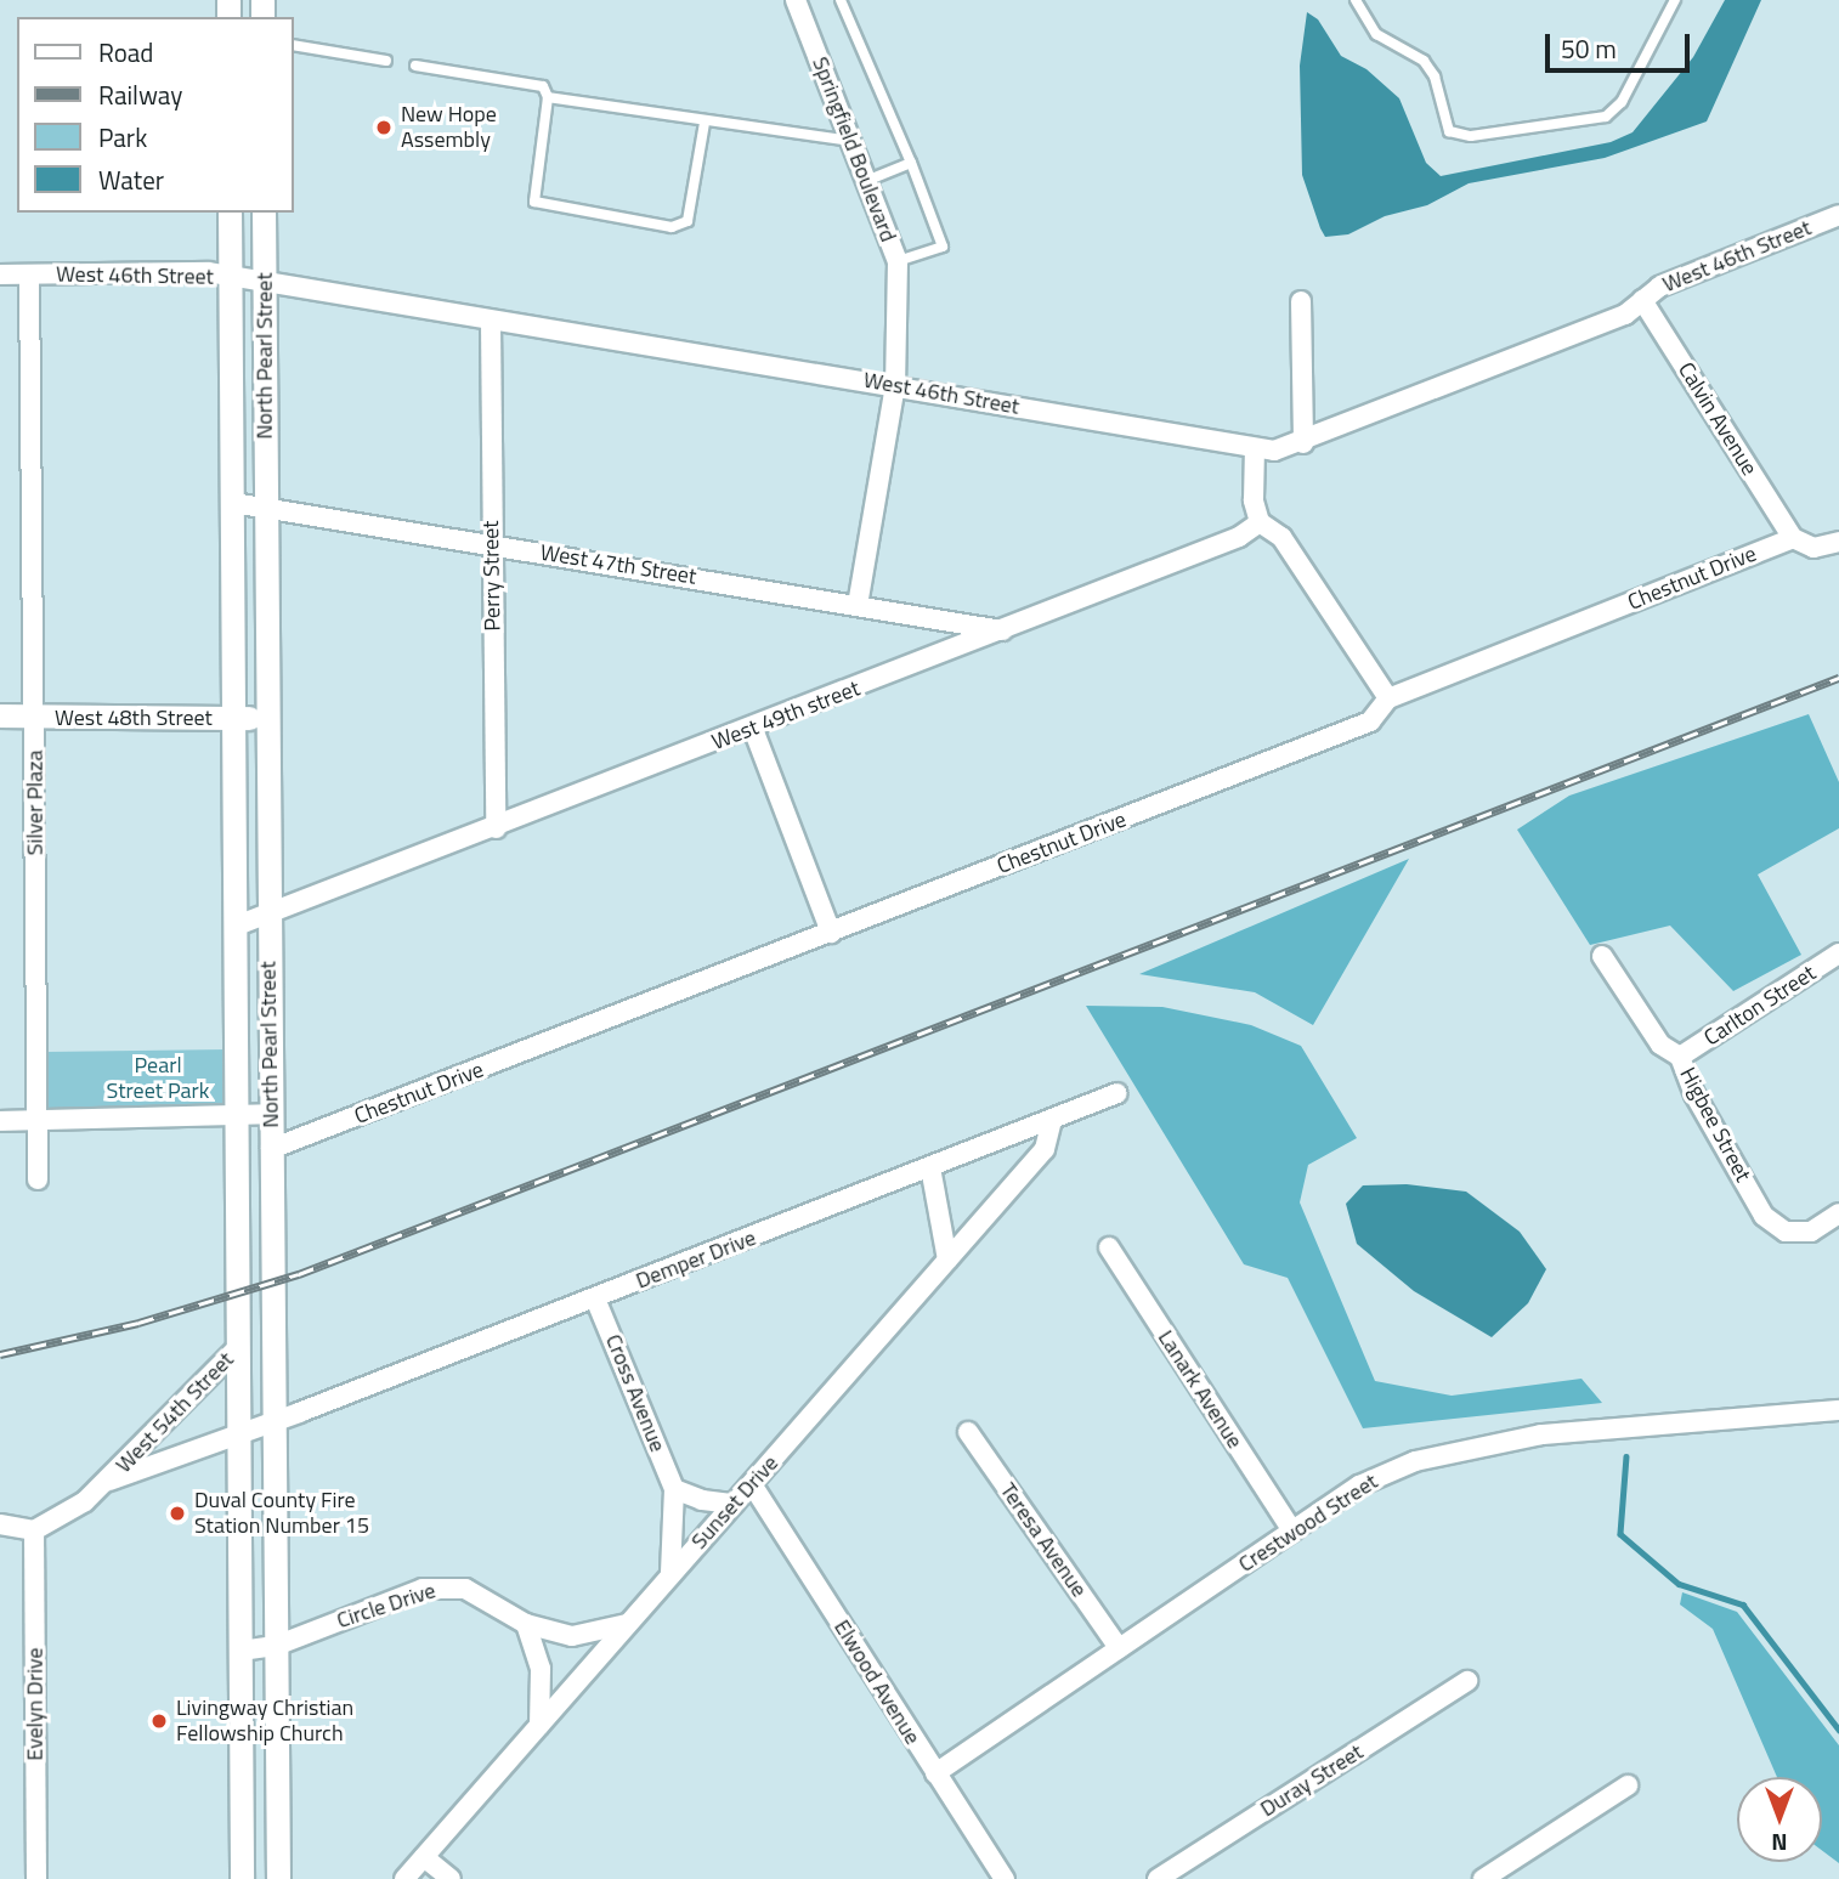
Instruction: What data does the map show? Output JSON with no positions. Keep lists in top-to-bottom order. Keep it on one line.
{"streets":{"street":["Springfield Boulevard","West 46th Street","North Pearl Street","Calvin Avenue","West 47th Street","Perry Street","Chestnut Drive","West 49th street","West 48th Street","Silver Plaza","Carlton Street","Higbee Street","Demper Drive","Lanark Avenue","Cross Avenue","West 54th Street","Sunset Drive","Crestwood Street","Teresa Avenue","Circle Drive","Elwood Avenue","Evelyn Drive","Duray Street"]},"crossings":[["Springfield Boulevard","West 46th Street"],["Springfield Boulevard","West 47th Street"],["West 46th Street","North Pearl Street"],["West 46th Street","Calvin Avenue"],["West 46th Street","Perry Street"],["West 46th Street","Silver Plaza"],["North Pearl Street","West 47th Street"],["North Pearl Street","Chestnut Drive"],["North Pearl Street","West 49th street"],["North Pearl Street","West 48th Street"],["North Pearl Street","Demper Drive"],["North Pearl Street","West 54th Street"],["North Pearl Street","Circle Drive"],["Calvin Avenue","Chestnut Drive"],["West 47th Street","Perry Street"],["West 47th Street","West 49th street"],["Perry Street","West 49th street"],["West 48th Street","Silver Plaza"],["Carlton Street","Higbee Street"],["Demper Drive","Cross Avenue"],["Demper Drive","West 54th Street"],["Demper Drive","Sunset Drive"],["Lanark Avenue","Crestwood Street"],["Cross Avenue","Sunset Drive"],["West 54th Street","Evelyn Drive"],["Sunset Drive","Circle Drive"],["Sunset Drive","Elwood Avenue"],["Crestwood Street","Teresa Avenue"],["Crestwood Street","Elwood Avenue"]],"parks":["Pearl Street Park"],"places":["New Hope Assembly","Duval County Fire Station Number 15","Livingway Christian Fellowship Church"],"legend":["Road","Railway","Park","Water"],"scale_bar":"50 m","north":"bottom"}
